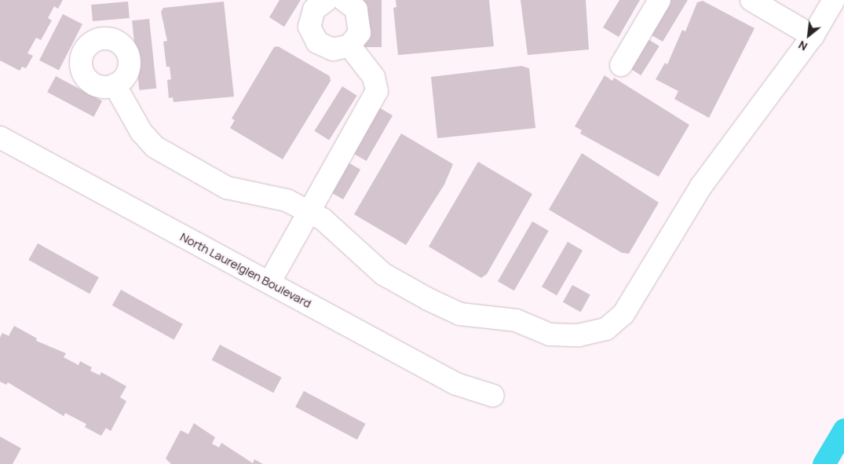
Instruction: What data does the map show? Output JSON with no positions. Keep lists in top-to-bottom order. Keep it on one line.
{"streets":{"street":["North Laurelglen Boulevard"]},"north":"bottom left"}
